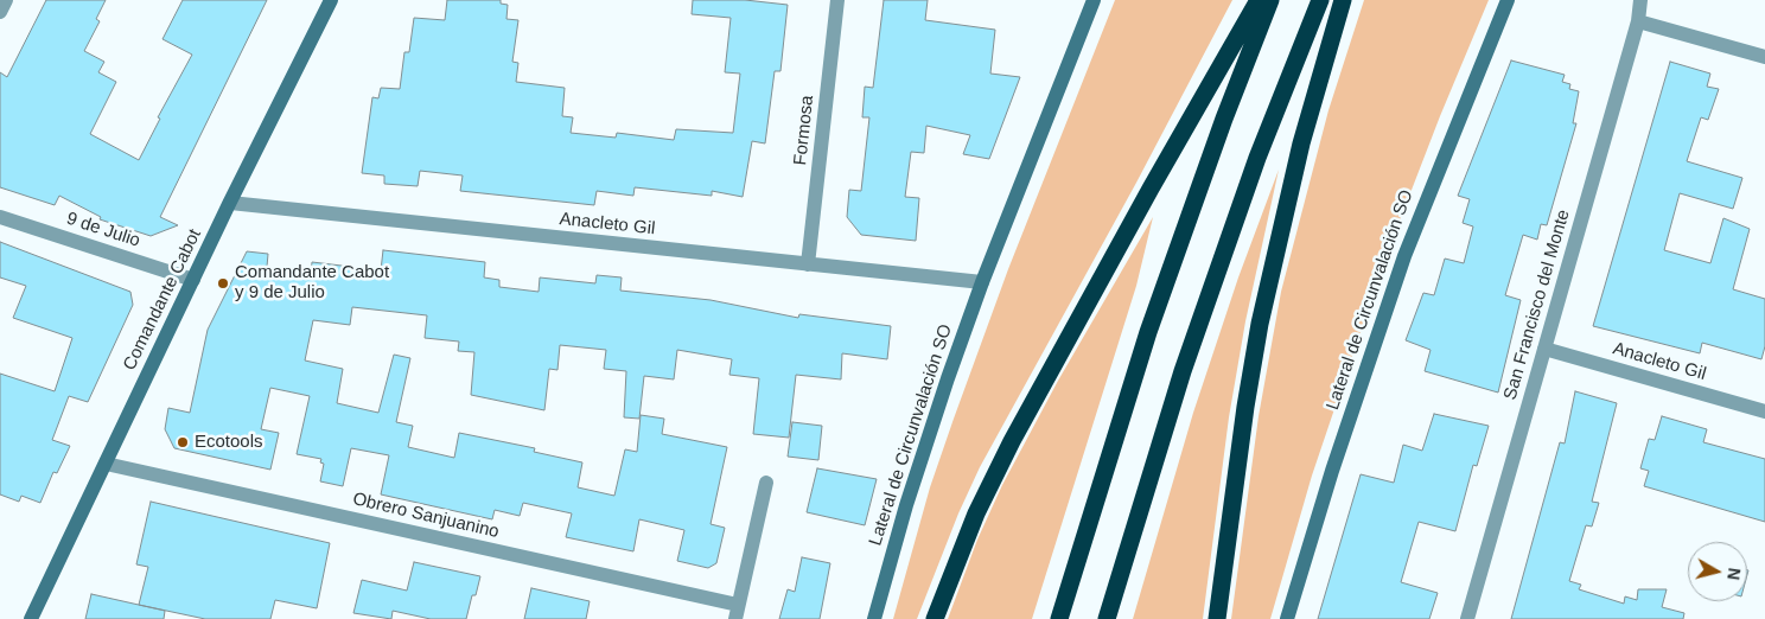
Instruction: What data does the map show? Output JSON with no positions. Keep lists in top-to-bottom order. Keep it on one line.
{"streets":{"street":["Formosa","Anacleto Gil","9 de Julio","Comandante Cabot","Lateral de Circunvalación SO","San Francisco del Monte","Obrero Sanjuanino"]},"crossings":[["Formosa","Anacleto Gil"],["Anacleto Gil","Comandante Cabot"],["Anacleto Gil","Lateral de Circunvalación SO"],["Anacleto Gil","San Francisco del Monte"],["9 de Julio","Comandante Cabot"],["Comandante Cabot","Obrero Sanjuanino"]],"places":["Comandante Cabot y 9 de Julio","Ecotools"],"north":"right"}
